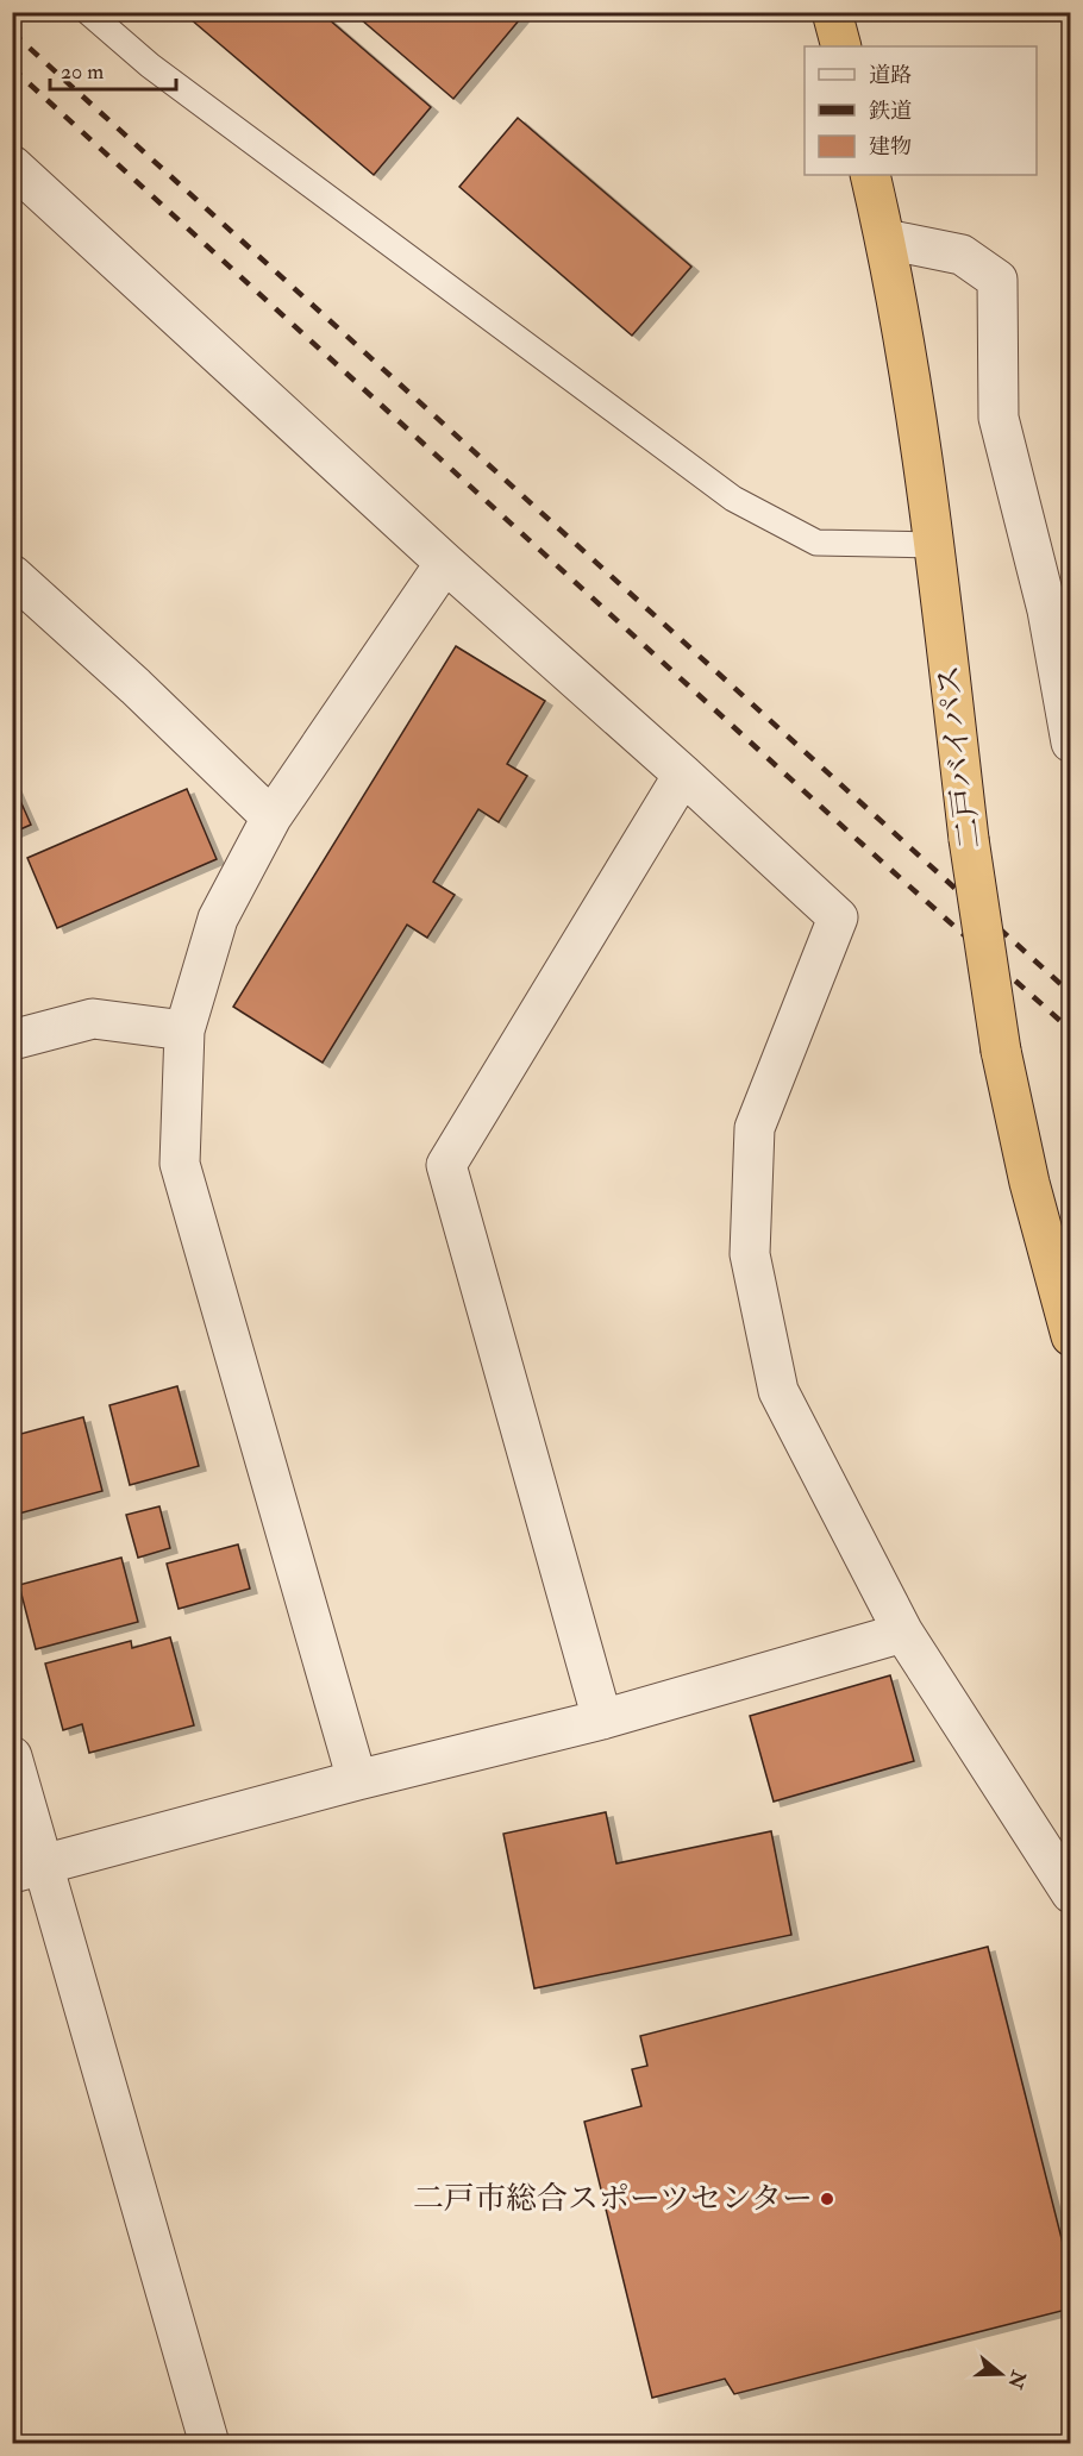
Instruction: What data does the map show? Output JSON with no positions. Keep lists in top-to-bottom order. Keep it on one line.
{"streets":{"highway":["二戸バイパス"]},"places":["二戸市総合スポーツセンター"],"legend":["道路","鉄道","建物"],"scale_bar":"20 m","north":"right"}
